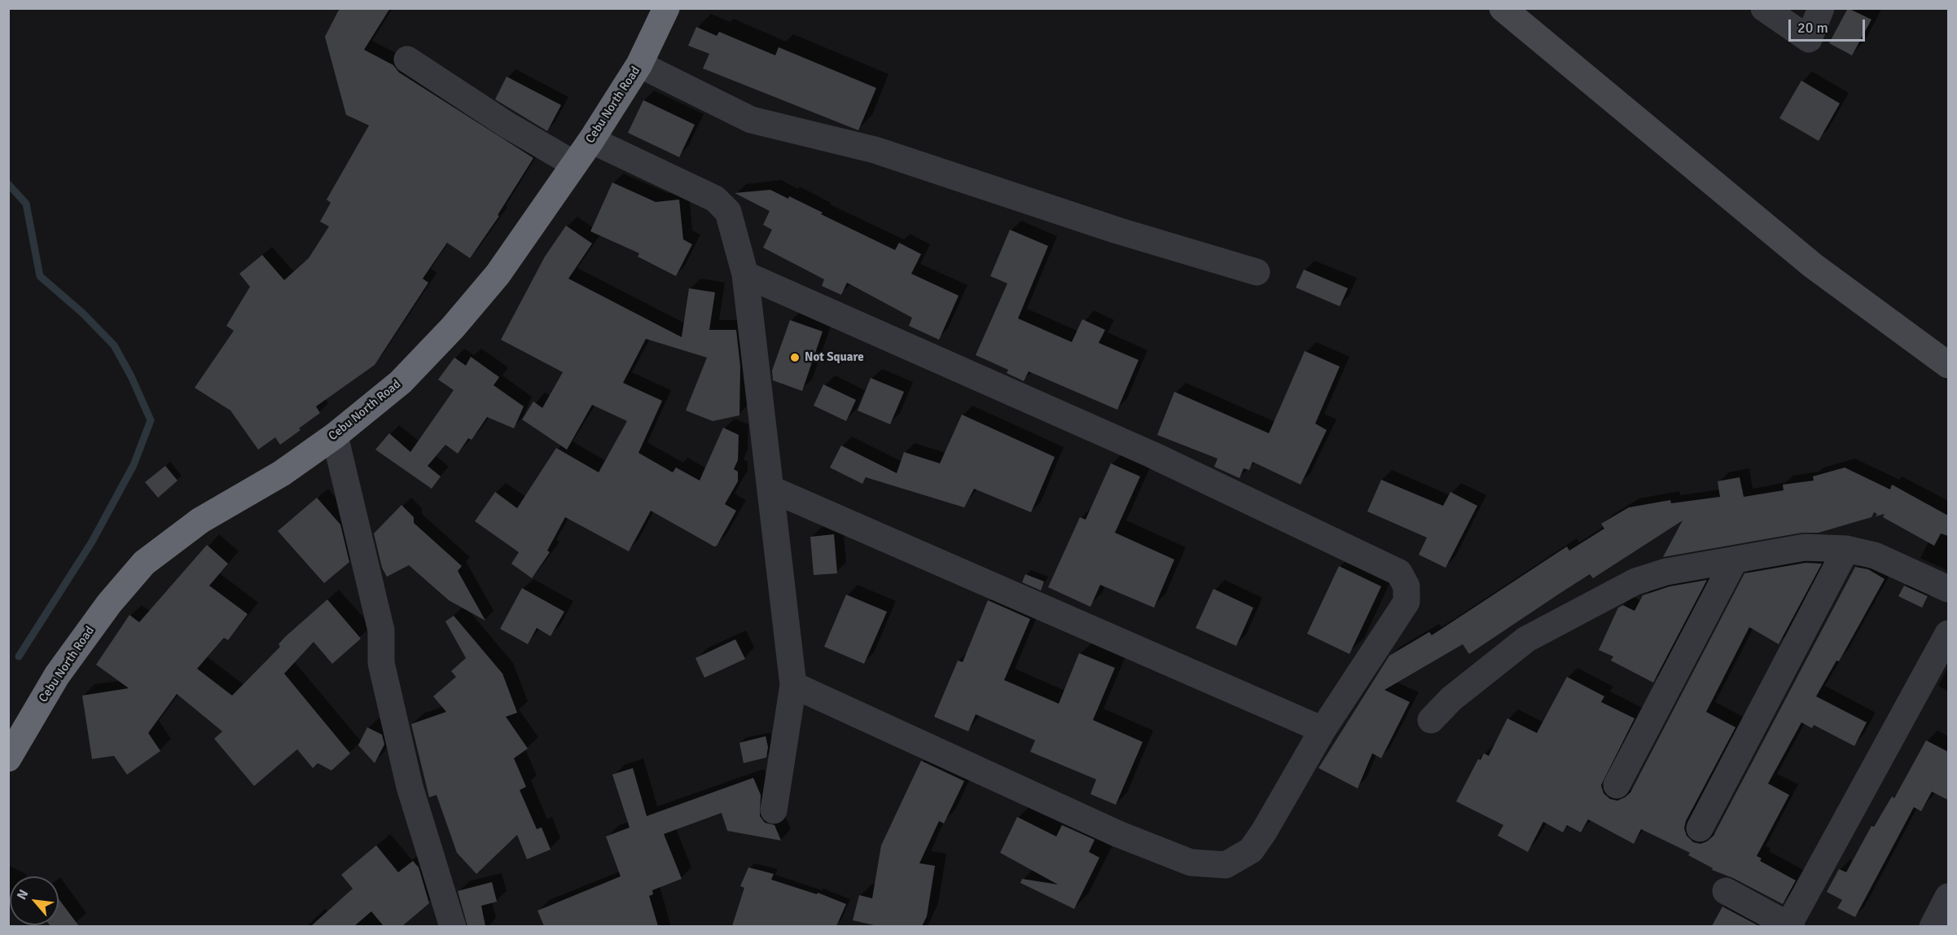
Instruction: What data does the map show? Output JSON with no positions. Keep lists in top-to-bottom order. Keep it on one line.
{"streets":{"highway":["Cebu North Road"]},"places":["Not Square"],"scale_bar":"20 m","north":"top left"}
